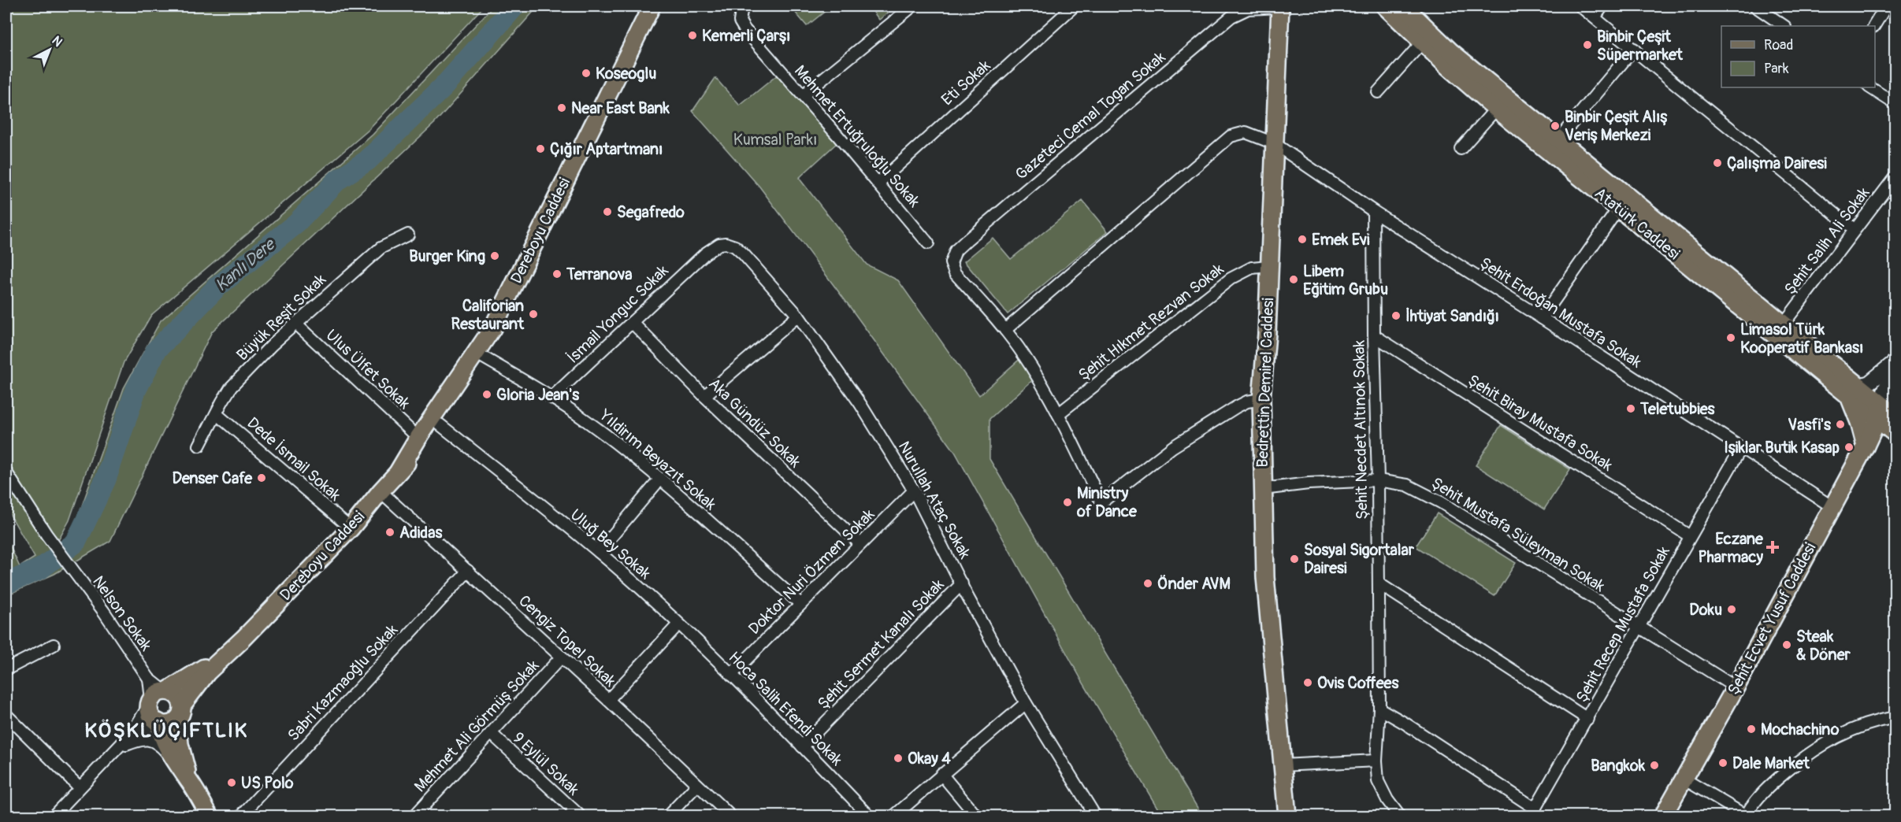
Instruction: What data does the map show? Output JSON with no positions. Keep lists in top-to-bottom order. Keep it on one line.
{"streets":{"main road":["Atatürk Caddesi","Dereboyu Caddesi","Bedrettin Demirel Caddesi","Şehit Ecvet Yusuf Caddesi"],"street":["Eti Sokak","Gazeteci Cemal Togan Sokak","Mehmet Ertuğruloğlu Sokak","Şehit Salih Ali Sokak","Şehit Erdoğan Mustafa Sokak","İsmail Yonguc Sokak","Büyük Reşit Sokak","Şehit Hıkmet Rezvan Sokak","Ulus Ülfet Sokak","Aka Gündüz Sokak","Şehit Biray Mustafa Sokak","Şehit Necdet Altınok Sokak","Dede İsmail Sokak","Yıldirım Beyazıt Sokak","Nurullah Ataç Sokak","Şehit Mustafa Süleyman Sokak","Uluğ Bey Sokak","Doktor Nuri Özmen Sokak","Nelson Sokak","Şehit Recep Mustafa Sokak","Cengiz Topel Sokak","Şehit Sermet Kanalı Sokak","Sabri Kazmaoğlu Sokak","Hoca Salih Efendi Sokak","Mehmet Ali Görmüş Sokak","9 Eylül Sokak"]},"crossings":[["Eti Sokak","Mehmet Ertuğruloğlu Sokak"],["Gazeteci Cemal Togan Sokak","Şehit Erdoğan Mustafa Sokak"],["Gazeteci Cemal Togan Sokak","Bedrettin Demirel Caddesi"],["Atatürk Caddesi","Şehit Salih Ali Sokak"],["Atatürk Caddesi","Şehit Ecvet Yusuf Caddesi"],["Dereboyu Caddesi","Ulus Ülfet Sokak"],["Dereboyu Caddesi","Dede İsmail Sokak"],["Dereboyu Caddesi","Yıldirım Beyazıt Sokak"],["Dereboyu Caddesi","Uluğ Bey Sokak"],["Dereboyu Caddesi","Nelson Sokak"],["Dereboyu Caddesi","Cengiz Topel Sokak"],["Şehit Erdoğan Mustafa Sokak","Bedrettin Demirel Caddesi"],["Şehit Erdoğan Mustafa Sokak","Şehit Necdet Altınok Sokak"],["Şehit Erdoğan Mustafa Sokak","Şehit Ecvet Yusuf Caddesi"],["Şehit Erdoğan Mustafa Sokak","Şehit Recep Mustafa Sokak"],["İsmail Yonguc Sokak","Aka Gündüz Sokak"],["İsmail Yonguc Sokak","Yıldirım Beyazıt Sokak"],["İsmail Yonguc Sokak","Nurullah Ataç Sokak"],["Büyük Reşit Sokak","Ulus Ülfet Sokak"],["Büyük Reşit Sokak","Dede İsmail Sokak"],["Şehit Hıkmet Rezvan Sokak","Bedrettin Demirel Caddesi"],["Bedrettin Demirel Caddesi","Şehit Mustafa Süleyman Sokak"],["Aka Gündüz Sokak","Doktor Nuri Özmen Sokak"],["Şehit Biray Mustafa Sokak","Şehit Necdet Altınok Sokak"],["Şehit Biray Mustafa Sokak","Şehit Recep Mustafa Sokak"],["Şehit Necdet Altınok Sokak","Şehit Mustafa Süleyman Sokak"],["Yıldirım Beyazıt Sokak","Doktor Nuri Özmen Sokak"],["Nurullah Ataç Sokak","Doktor Nuri Özmen Sokak"],["Nurullah Ataç Sokak","Şehit Sermet Kanalı Sokak"],["Şehit Mustafa Süleyman Sokak","Şehit Ecvet Yusuf Caddesi"],["Şehit Mustafa Süleyman Sokak","Şehit Recep Mustafa Sokak"],["Uluğ Bey Sokak","Hoca Salih Efendi Sokak"],["Doktor Nuri Özmen Sokak","Hoca Salih Efendi Sokak"],["Cengiz Topel Sokak","Sabri Kazmaoğlu Sokak"],["Cengiz Topel Sokak","Mehmet Ali Görmüş Sokak"],["Şehit Sermet Kanalı Sokak","Hoca Salih Efendi Sokak"],["Mehmet Ali Görmüş Sokak","9 Eylül Sokak"]],"districts":["KÖŞKLÜÇIFTLIK"],"water":["Kanlı Dere"],"parks":["Kumsal Parkı"],"places":{"other":["Kemerli Çarşı","Binbir Çeşit Süpermarket","Koseoglu","Near East Bank","Binbir Çeşit Alış Veriş Merkezi","Çığır Aptartmanı","Çalışma Dairesi","Segafredo","Emek Evi","Burger King","Terranova","Libem Eğitim Grubu","Califorian Restaurant","İhtiyat Sandığı","Limasol Türk Kooperatif Bankası","Gloria Jean's","Teletubbies","Vasfi's","Işiklar Butik Kasap","Denser Cafe","Ministry of Dance","Adidas","Sosyal Sigortalar Dairesi","Önder AVM","Doku","Steak & Döner","Ovis Coffees","Mochachino","Okay 4","Dale Market","Bangkok","US Polo"],"health":["Eczane Pharmacy"]},"legend":["Road","Park"],"north":"top right"}
